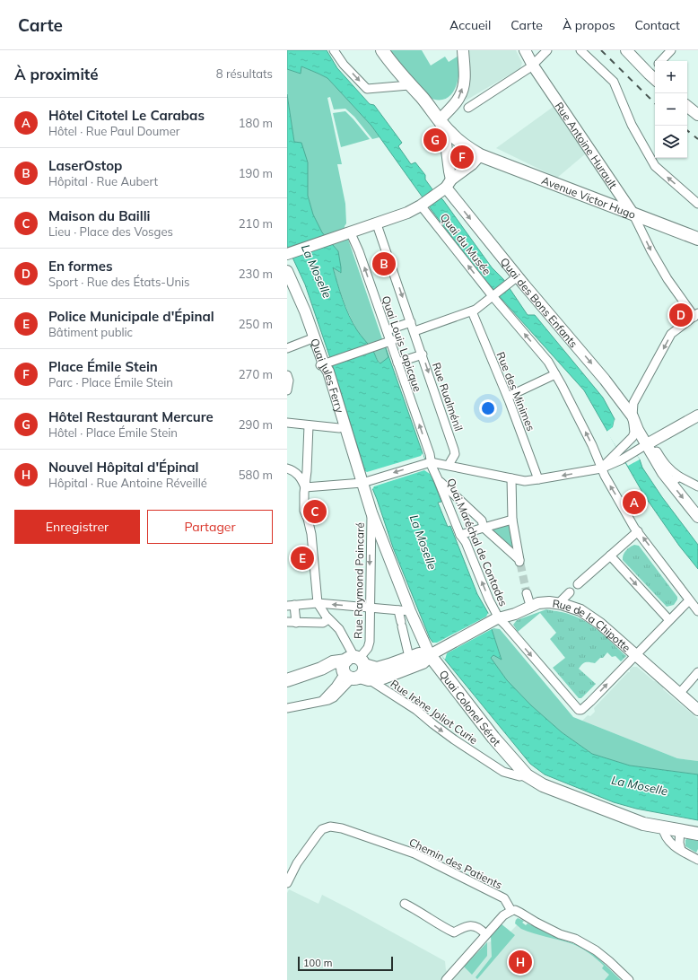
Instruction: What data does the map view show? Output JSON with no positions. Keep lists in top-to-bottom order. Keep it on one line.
{"streets":{"main road":["Avenue Victor Hugo","Quai Colonel Sérot"],"street":["Rue Antoine Hurault","Quai du Musée","Quai des Bons Enfants","Quai Louis Lapicque","Quai Jules Ferry","Rue des Minimes","Rue Rualménil","Quai Maréchal de Contades","Rue Raymond Poincaré","Rue de la Chipotte","Rue Irène Joliot Curie","Chemin des Patients"]},"crossings":[["Rue Antoine Hurault","Avenue Victor Hugo"],["Quai Louis Lapicque","Quai Maréchal de Contades"],["Quai Jules Ferry","Quai Colonel Sérot"],["Quai Maréchal de Contades","Rue de la Chipotte"],["Rue Raymond Poincaré","Quai Colonel Sérot"],["Rue Raymond Poincaré","Rue Irène Joliot Curie"],["Quai Colonel Sérot","Rue Irène Joliot Curie"]],"one_way":["Rue Antoine Hurault","Quai du Musée","Quai des Bons Enfants","Quai Louis Lapicque","Rue Rualménil","Rue Irène Joliot Curie"],"water":["La Moselle"],"scale_bar":"100 m","page":{"header":"Carte","nav":["Accueil","Carte","À propos","Contact"],"heading":["À proximité","8 résultats"],"map_buttons":["+","−"],"list":[{"mark":"A","name":"Hôtel Citotel Le Carabas","note":"Hôtel · Rue Paul Doumer","value":"180 m"},{"mark":"B","name":"LaserOstop","note":"Hôpital · Rue Aubert","value":"190 m"},{"mark":"C","name":"Maison du Bailli","note":"Lieu · Place des Vosges","value":"210 m"},{"mark":"D","name":"En formes","note":"Sport · Rue des États-Unis","value":"230 m"},{"mark":"E","name":"Police Municipale d'Épinal","note":"Bâtiment public","value":"250 m"},{"mark":"F","name":"Place Émile Stein","note":"Parc · Place Émile Stein","value":"270 m"},{"mark":"G","name":"Hôtel Restaurant Mercure","note":"Hôtel · Place Émile Stein","value":"290 m"},{"mark":"H","name":"Nouvel Hôpital d'Épinal","note":"Hôpital · Rue Antoine Réveillé","value":"580 m"}],"pins":["G","F","B","D","A","C","E","H"],"buttons":["Enregistrer","Partager"],"scale":"100 m"}}
